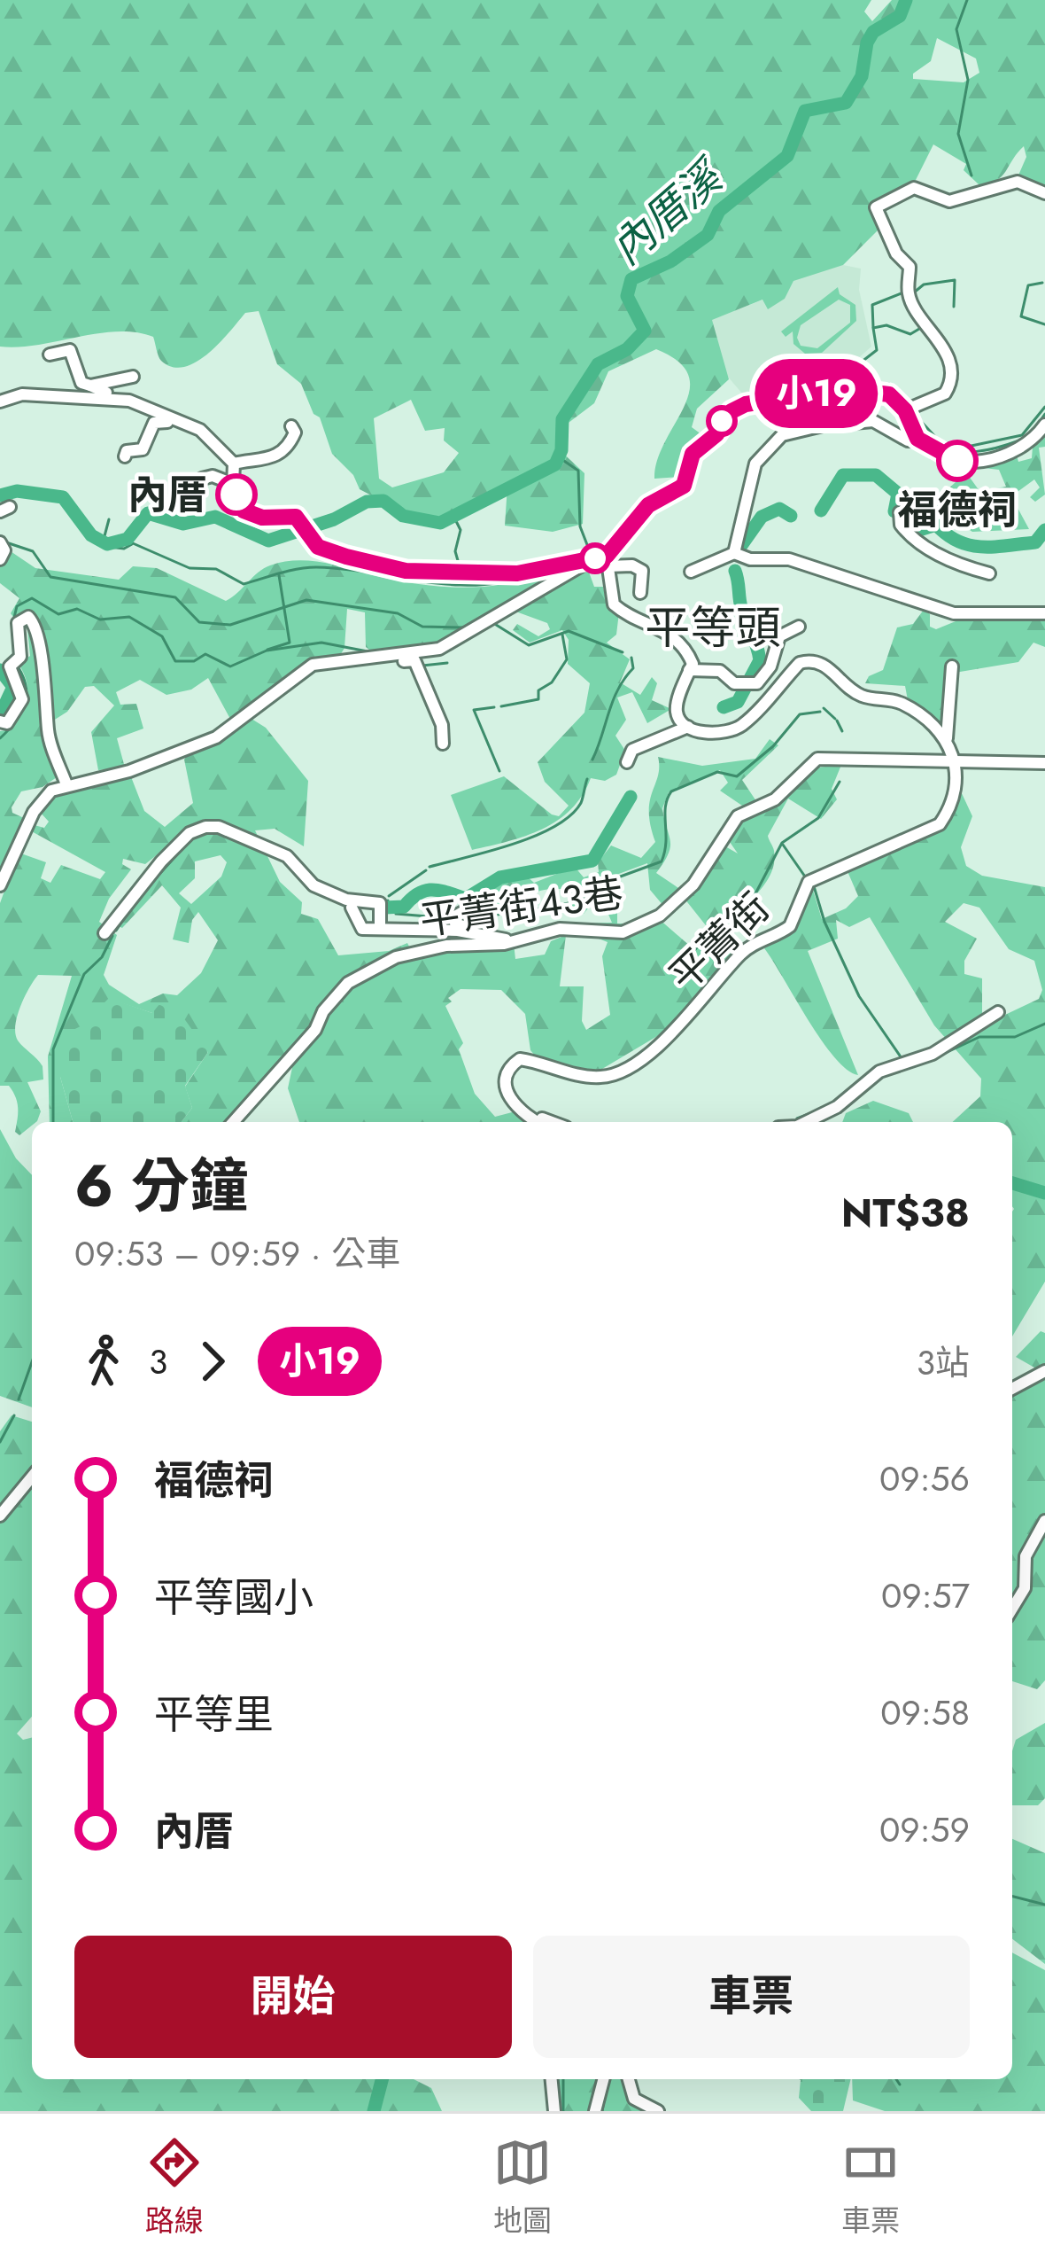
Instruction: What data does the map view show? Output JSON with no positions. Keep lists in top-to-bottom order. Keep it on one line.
{"streets":{"street":["平菁街43巷","平菁街"]},"crossings":[["平菁街43巷","平菁街"]],"districts":["平等頭"],"water":["內厝溪"],"places":["福德祠","內厝"],"lines":["bus line 小19"],"page":{"on_map":"小19","heading":["6 分鐘","09:53 – 09:59 · 公車","NT$38"],"legs":["3","小19","3站"],"list":[{"name":"福德祠","value":"09:56"},{"name":"平等國小","value":"09:57"},{"name":"平等里","value":"09:58"},{"name":"內厝","value":"09:59"}],"buttons":["開始","車票"],"tabs":["路線","地圖","車票"]}}
